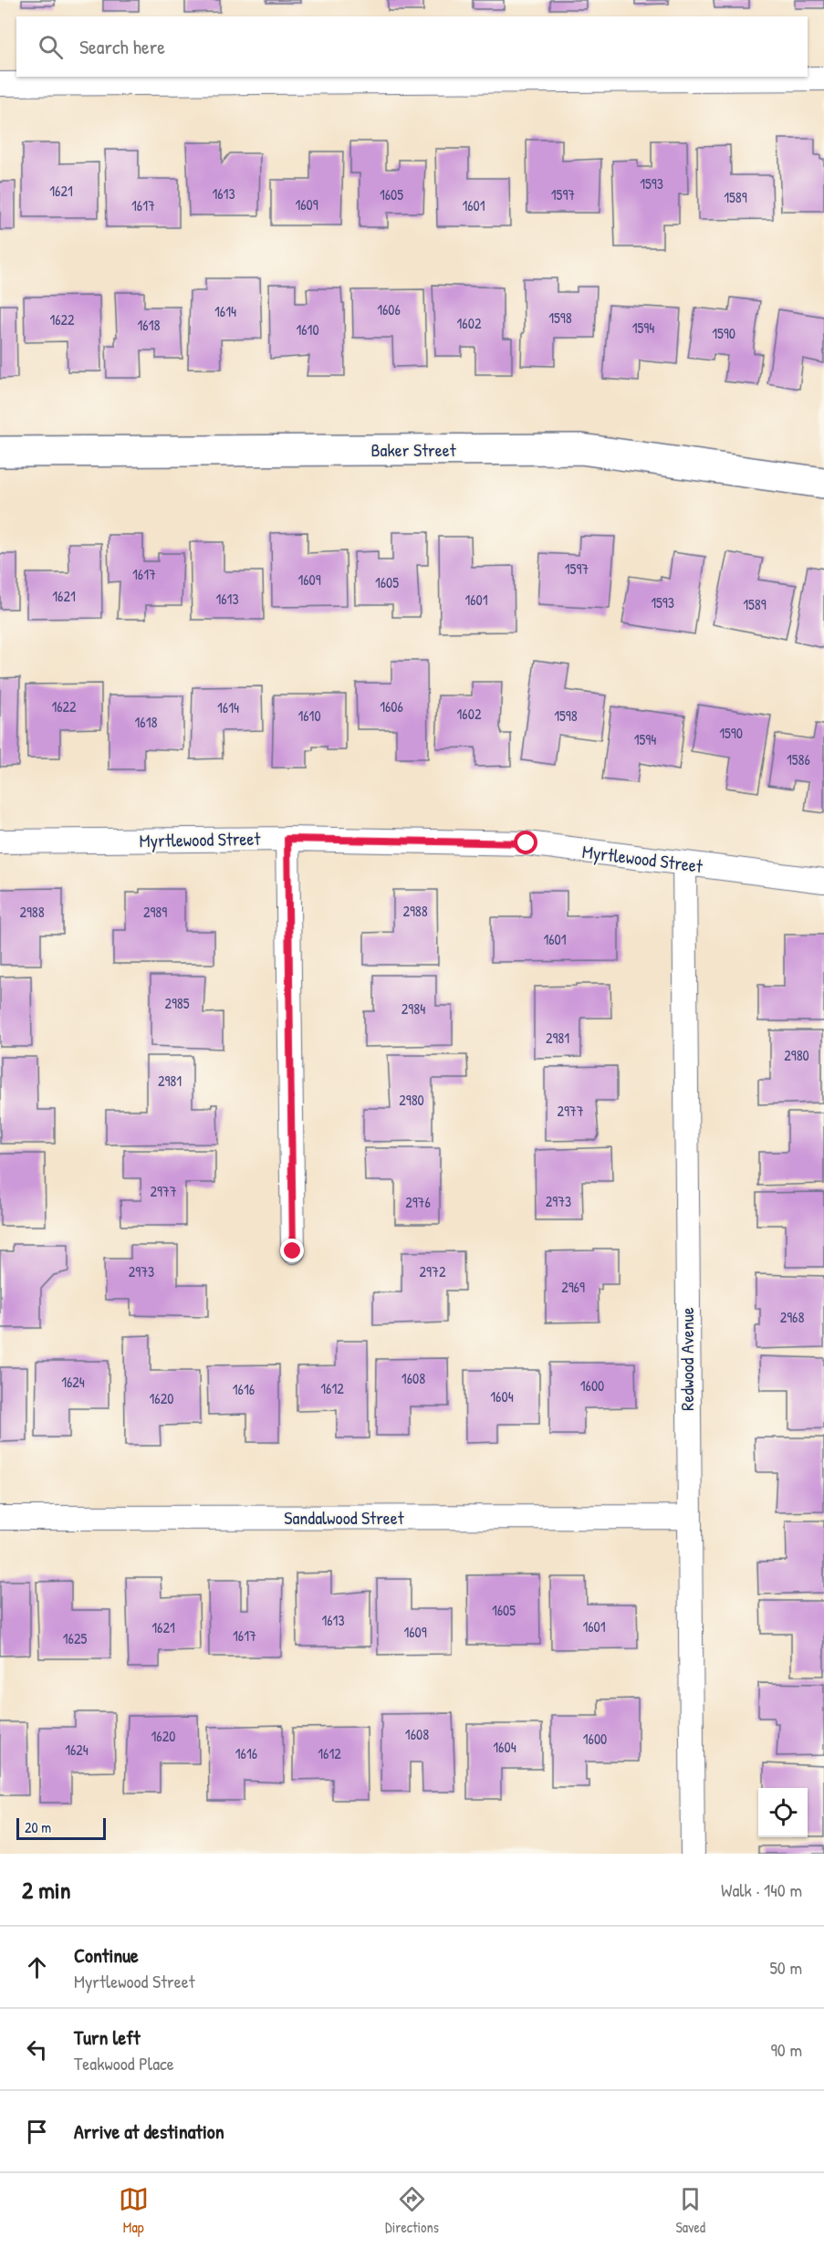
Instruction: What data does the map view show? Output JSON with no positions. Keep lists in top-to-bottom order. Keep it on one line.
{"streets":{"street":["Baker Street","Myrtlewood Street","Redwood Avenue","Sandalwood Street"]},"crossings":[["Myrtlewood Street","Redwood Avenue"],["Redwood Avenue","Sandalwood Street"]],"house_numbers":["1593","1621","1613","1605","1597","1589","1609","1617","1601","1606","1614","1598","1622","1602","1618","1594","1610","1590","1597","1617","1609","1605","1621","1613","1601","1593","1589","1622","1606","1614","1602","1610","1598","1618","1590","1594","1586","2988","2988","2989","1601","2985","2984","2981","2980","2981","2980","2977","2977","2973","2976","2973","2972","2969","2968","1608","1624","1600","1612","1616","1604","1620","1605","1613","1601","1621","1609","1617","1625","1608","1620","1600","1604","1624","1616","1612"],"scale_bar":"20 m","page":{"search":"Search here","scale":"20 m","heading":["2 min","Walk · 140 m"],"list":[["Continue","Myrtlewood Street","50 m"],["Turn left","Teakwood Place","90 m"],"Arrive at destination"],"nav":["Map","Directions","Saved"]}}
